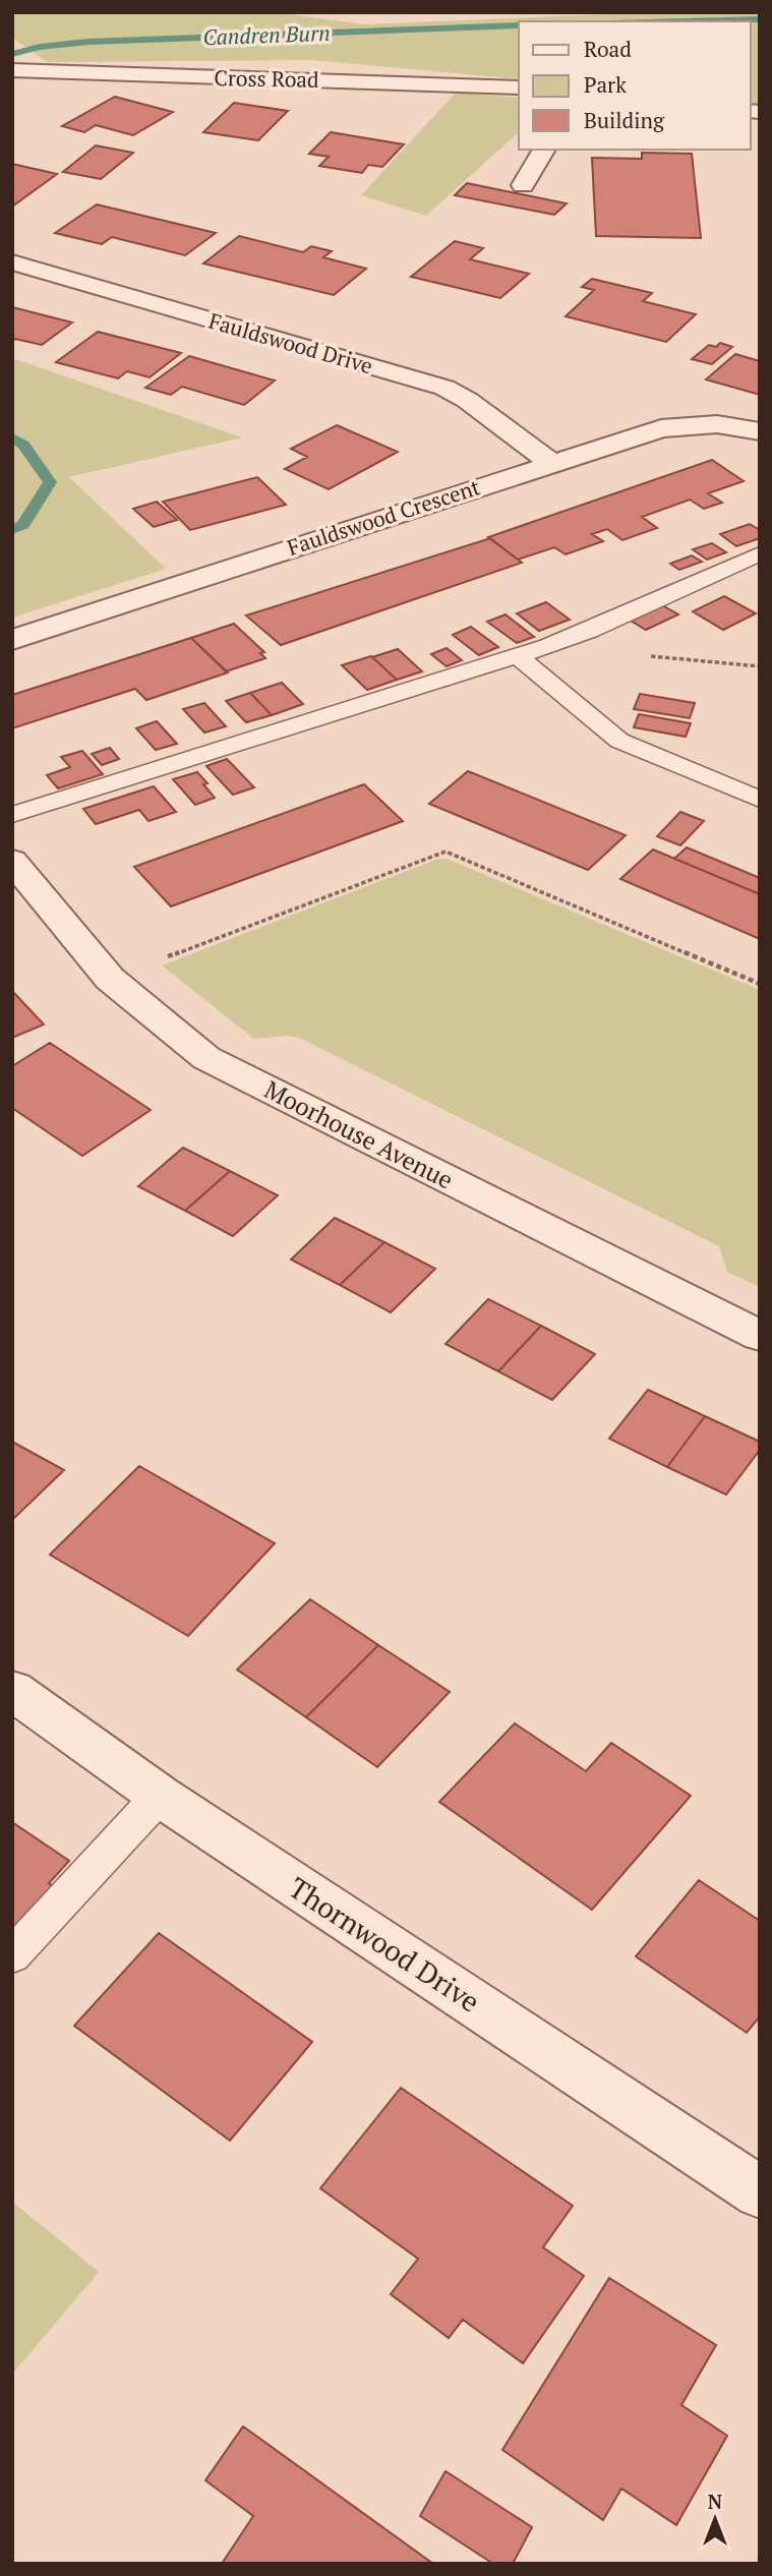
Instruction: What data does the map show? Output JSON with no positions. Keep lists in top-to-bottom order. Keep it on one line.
{"streets":{"street":["Cross Road","Fauldswood Drive","Fauldswood Crescent","Moorhouse Avenue","Thornwood Drive"]},"crossings":[["Fauldswood Drive","Fauldswood Crescent"]],"water":["Candren Burn"],"legend":["Road","Park","Building"],"north":"top"}
